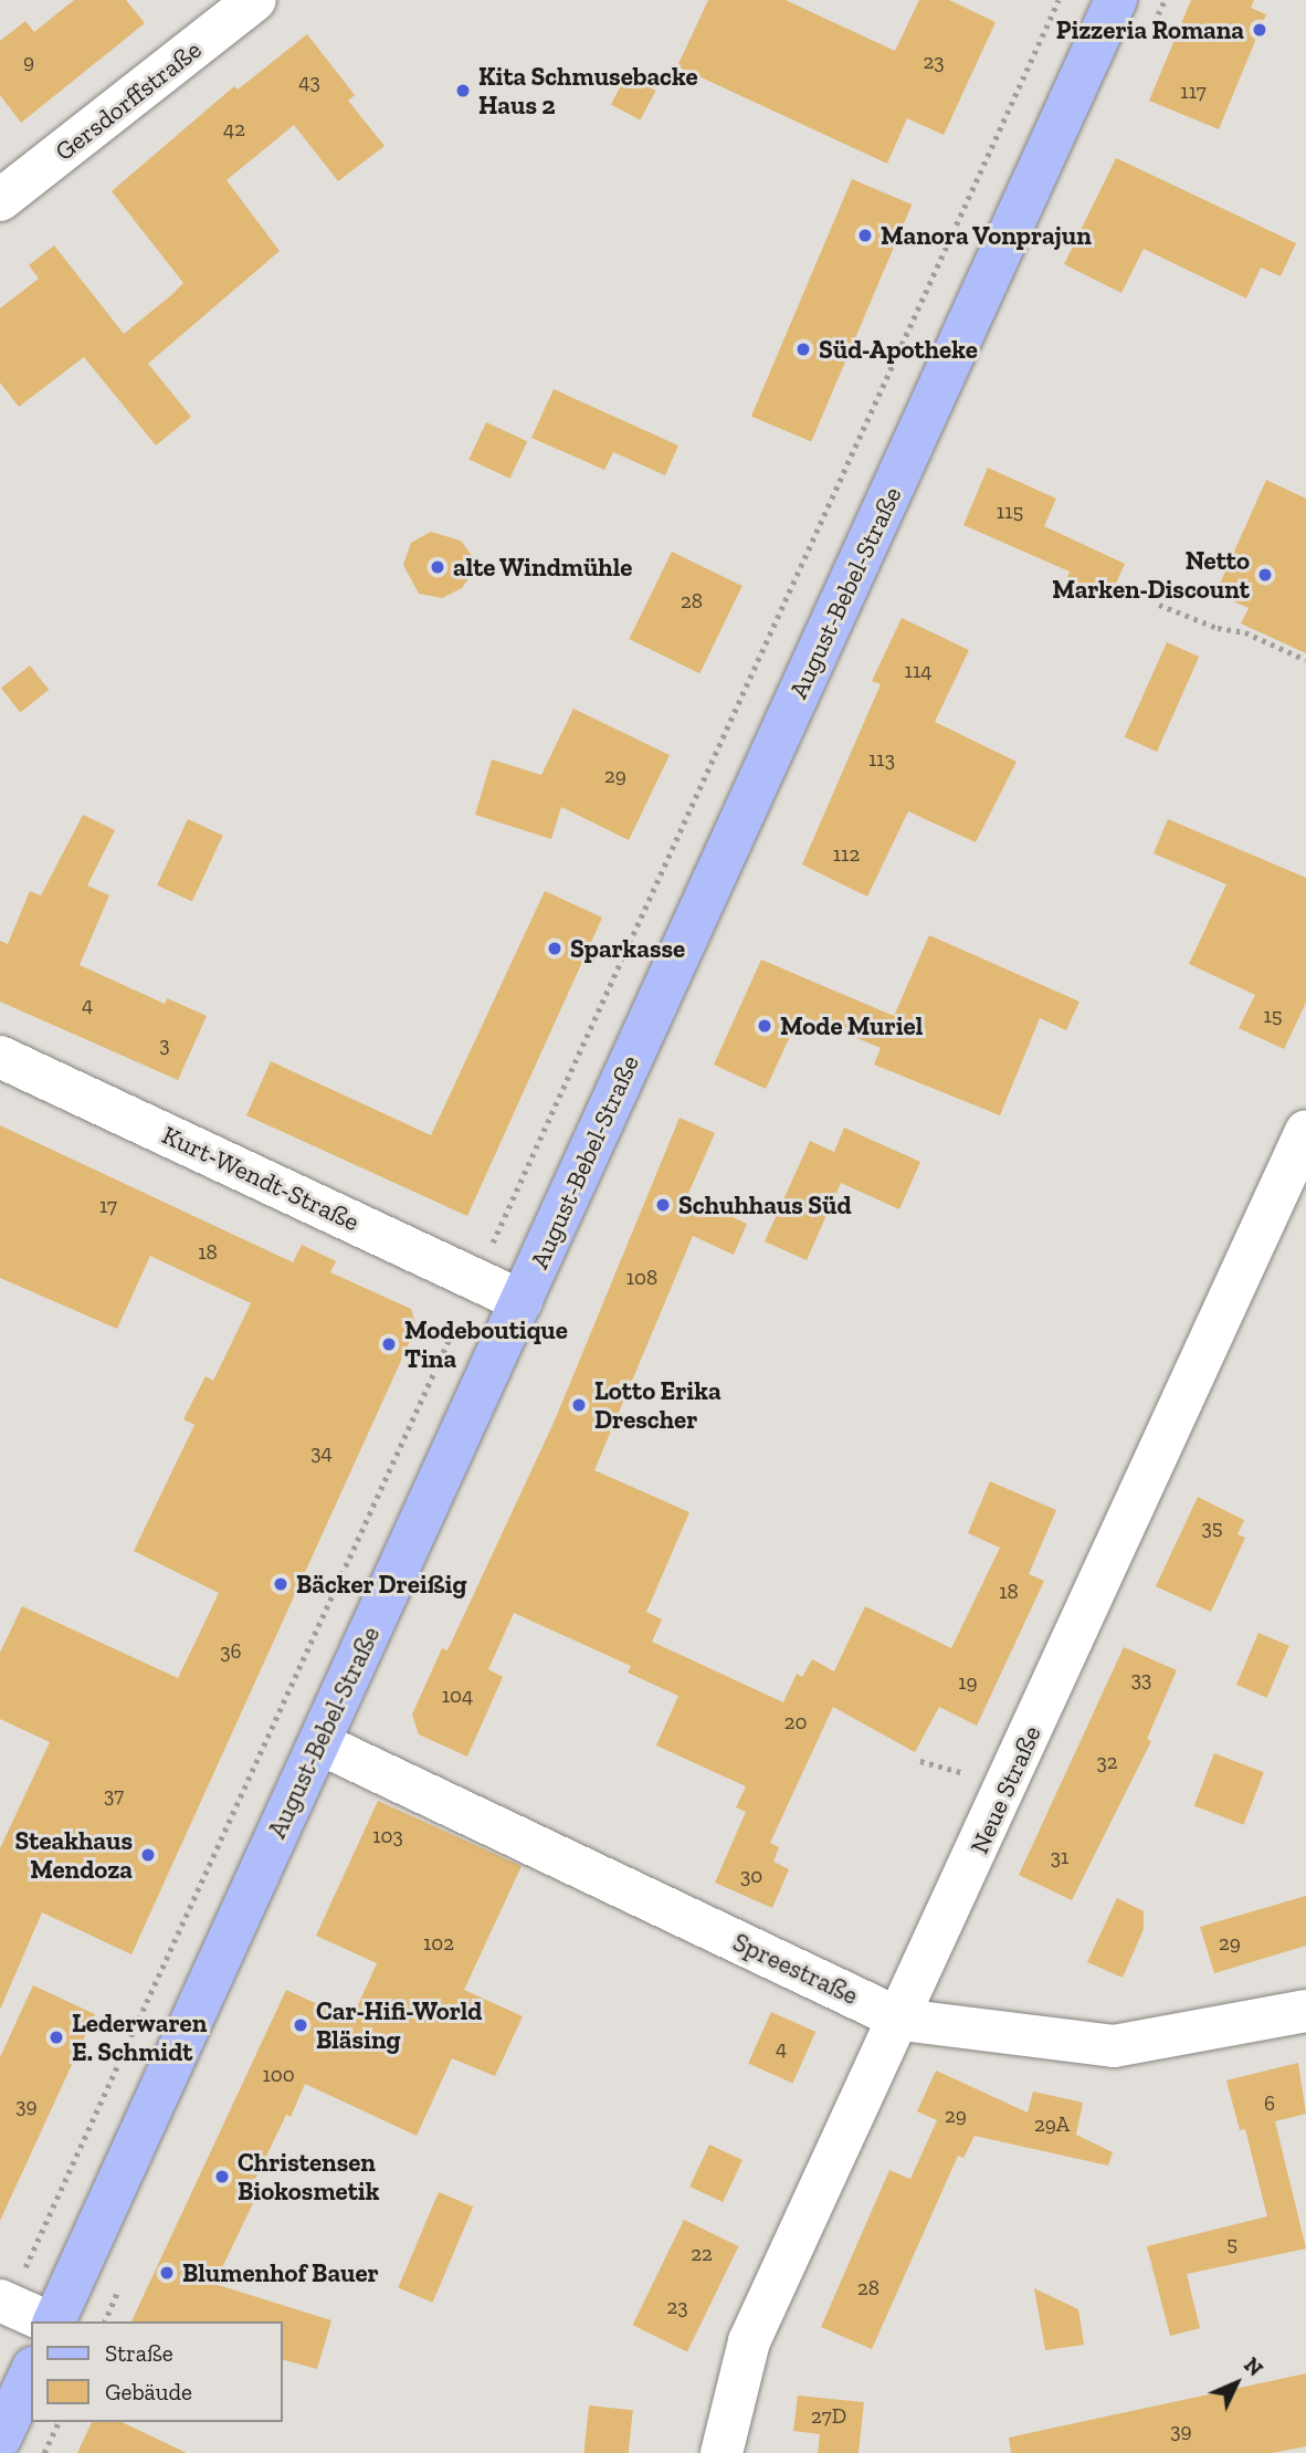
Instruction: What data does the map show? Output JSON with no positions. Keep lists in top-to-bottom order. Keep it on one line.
{"streets":{"main road":["August-Bebel-Straße"],"street":["Gersdorffstraße","Kurt-Wendt-Straße","Neue Straße","Spreestraße"]},"crossings":[["August-Bebel-Straße","Kurt-Wendt-Straße"],["August-Bebel-Straße","Spreestraße"],["Neue Straße","Spreestraße"]],"places":["Pizzeria Romana","Kita Schmusebacke Haus 2","Manora Vonprajun","Süd-Apotheke","alte Windmühle","Netto Marken-Discount","Sparkasse","Mode Muriel","Schuhhaus Süd","Modeboutique Tina","Lotto Erika Drescher","Bäcker Dreißig","Steakhaus Mendoza","Car-Hifi-World Bläsing","Lederwaren E. Schmidt","Christensen Biokosmetik","Blumenhof Bauer"],"house_numbers":["9","23","43","117","42","115","28","114","113","29","112","4","15","3","17","18","108","34","35","18","36","33","19","104","20","32","37","103","31","30","102","29","4","100","6","39","29","29A","5","22","28","23","27D","39"],"legend":["Straße","Gebäude"],"north":"top right"}
